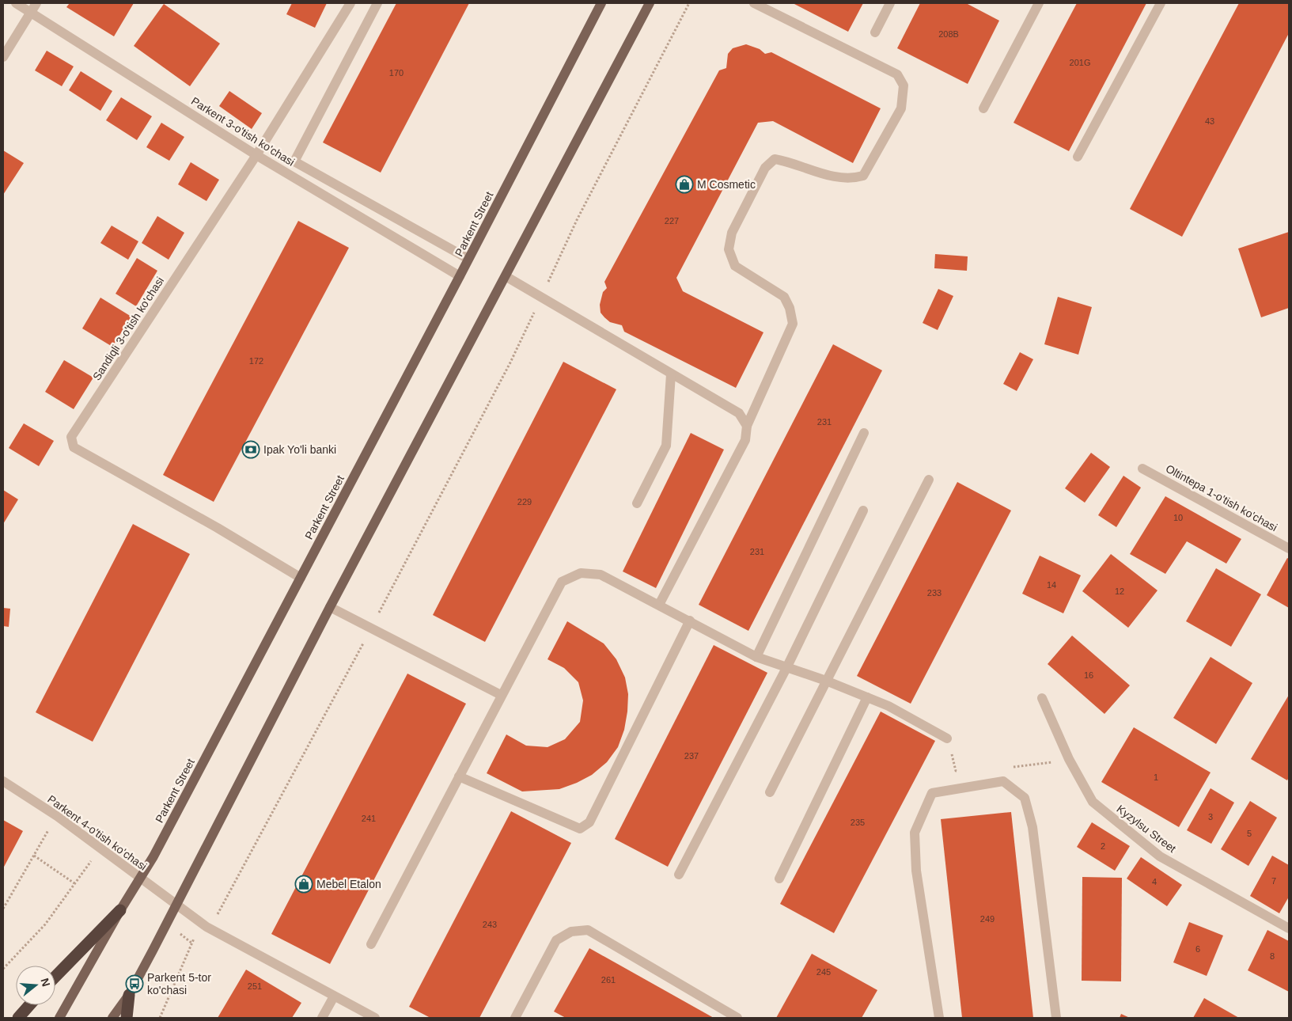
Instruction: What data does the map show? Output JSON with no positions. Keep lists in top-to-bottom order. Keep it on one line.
{"streets":{"main road":["Parkent Street"],"street":["Parkent 3-o'tish ko'chasi","Sandiqli 3-o'tish ko'chasi","Oltintepa 1-o'tish ko'chasi","Kyzylsu Street","Parkent 4-o'tish ko'chasi"]},"crossings":[["Parkent 3-o'tish ko'chasi","Parkent Street"],["Parkent 3-o'tish ko'chasi","Sandiqli 3-o'tish ko'chasi"],["Parkent Street","Sandiqli 3-o'tish ko'chasi"],["Parkent Street","Parkent 4-o'tish ko'chasi"]],"places":{"shop":["M Cosmetic","Mebel Etalon"],"bank":["Ipak Yo'li banki"],"bus stop":["Parkent 5-tor ko'chasi"]},"house_numbers":["208B","201G","170","43","227","172","231","229","10","231","14","12","233","16","237","1","3","241","235","5","2","7","4","249","243","6","8","245","261","251"],"north":"right"}
